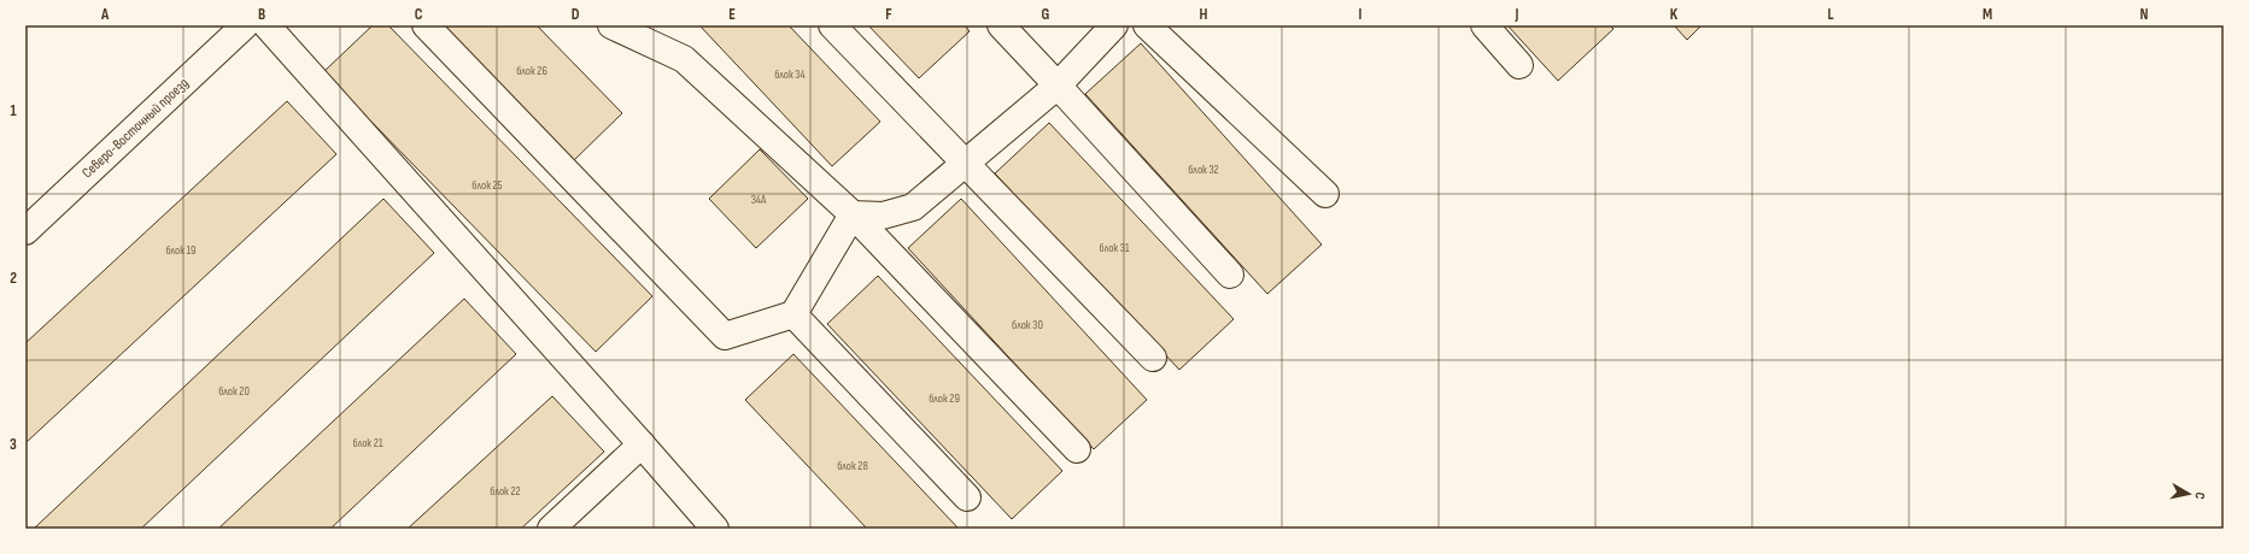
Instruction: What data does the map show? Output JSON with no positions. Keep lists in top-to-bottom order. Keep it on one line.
{"streets":{"street":["Северо-Восточный проезд"]},"house_numbers":["блок 26","блок 34","блок 32","блок 25","34А","блок 31","блок 19","блок 30","блок 20","блок 29","блок 21","блок 28","блок 22"],"north":"right","grid":{"columns":["A","B","C","D","E","F","G","H","I","J","K","L","M","N"],"rows":["1","2","3"]}}
